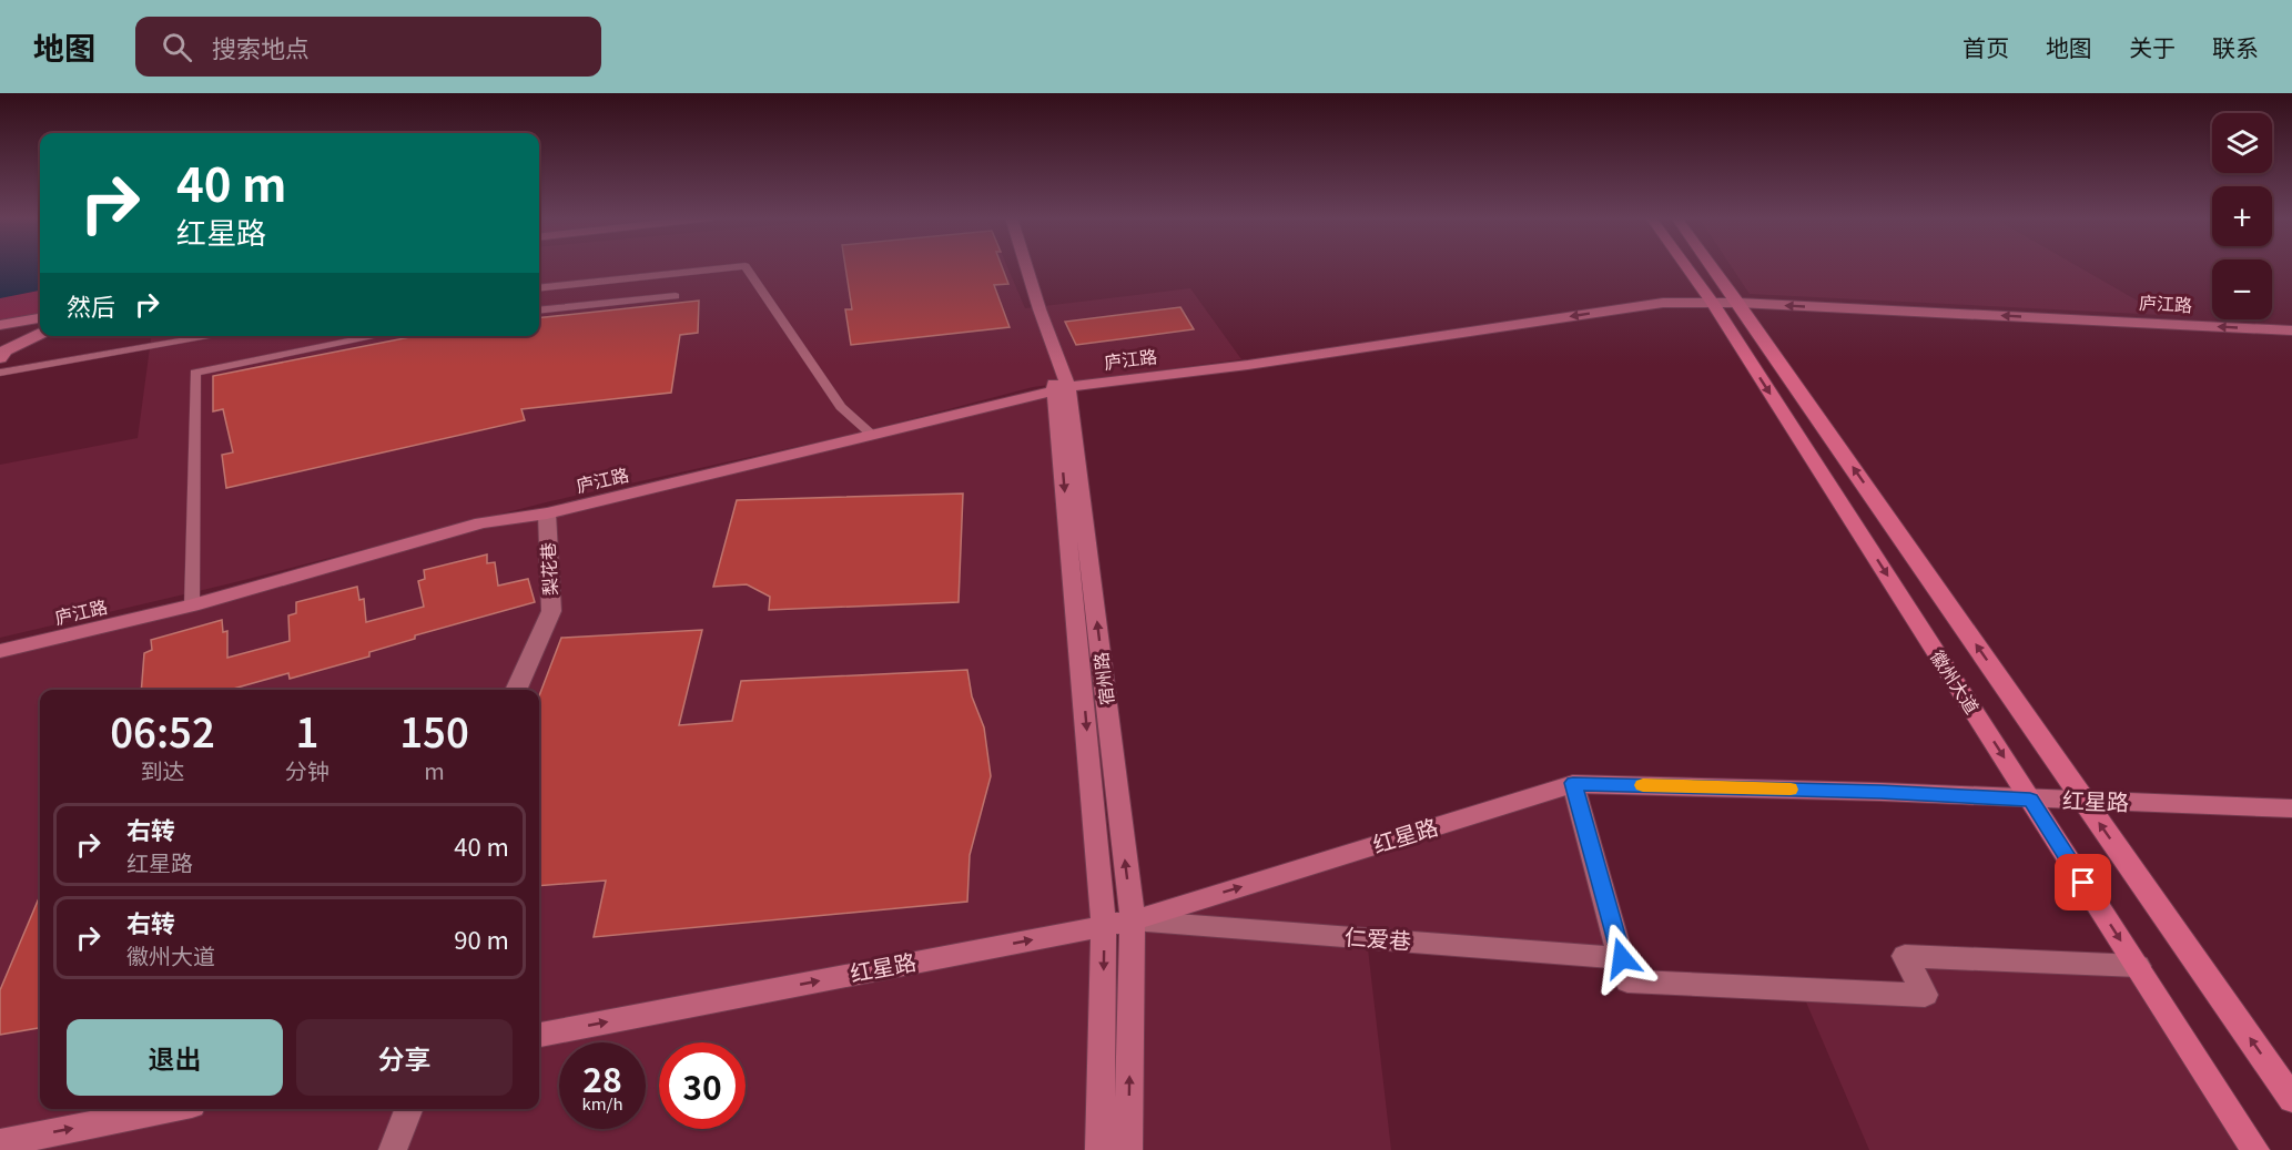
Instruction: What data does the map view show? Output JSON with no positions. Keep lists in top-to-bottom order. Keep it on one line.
{"streets":{"main road":["徽州大道"],"street":["庐江路","梨花巷","宿州路","红星路","仁爱巷"]},"crossings":[["庐江路","梨花巷"],["庐江路","宿州路"],["庐江路","徽州大道"],["宿州路","红星路"],["宿州路","仁爱巷"],["徽州大道","红星路"],["红星路","仁爱巷"]],"one_way":["庐江路","红星路"],"page":{"header":"地图","search":"搜索地点","nav":["首页","地图","关于","联系"],"map_buttons":["+","−"],"turn":["40 m","红星路"],"then":"然后","eta":["06:52","到达","1","分钟","150","m"],"list":[{"name":"右转","note":"红星路","value":"40 m"},{"name":"右转","note":"徽州大道","value":"90 m"}],"buttons":["退出","分享"],"speed":"28 km/h","limit":"30"}}
